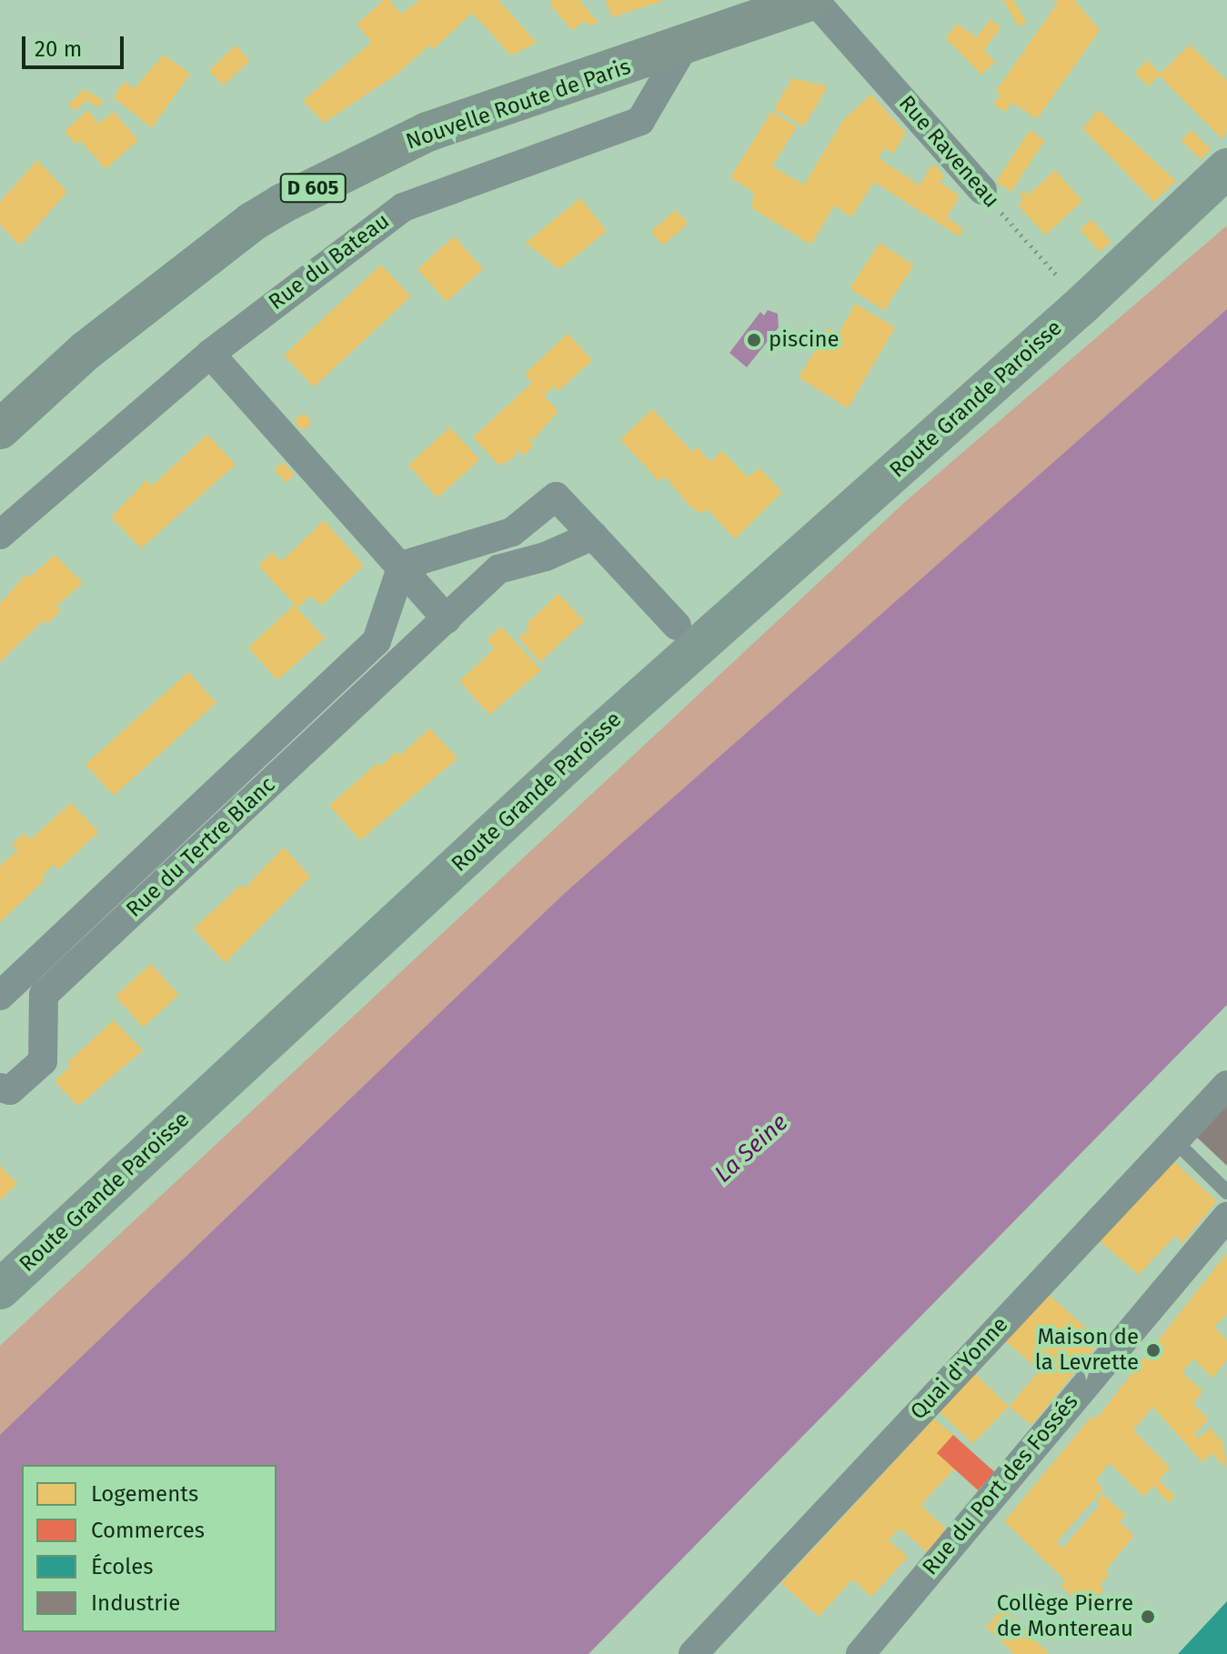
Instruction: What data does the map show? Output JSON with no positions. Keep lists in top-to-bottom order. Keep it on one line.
{"streets":{"main road":["Nouvelle Route de Paris","D 605","Route Grande Paroisse"],"street":["Rue Raveneau","Rue du Bateau","Rue du Tertre Blanc","Quai d'Yonne","Rue du Port des Fossés"]},"crossings":[["Nouvelle Route de Paris","Rue Raveneau"],["Nouvelle Route de Paris","Rue du Bateau"],["Rue Raveneau","Route Grande Paroisse"]],"water":["La Seine"],"places":["piscine","Maison de la Levrette","Collège Pierre de Montereau"],"legend":["Logements","Commerces","Écoles","Industrie"],"scale_bar":"20 m"}
